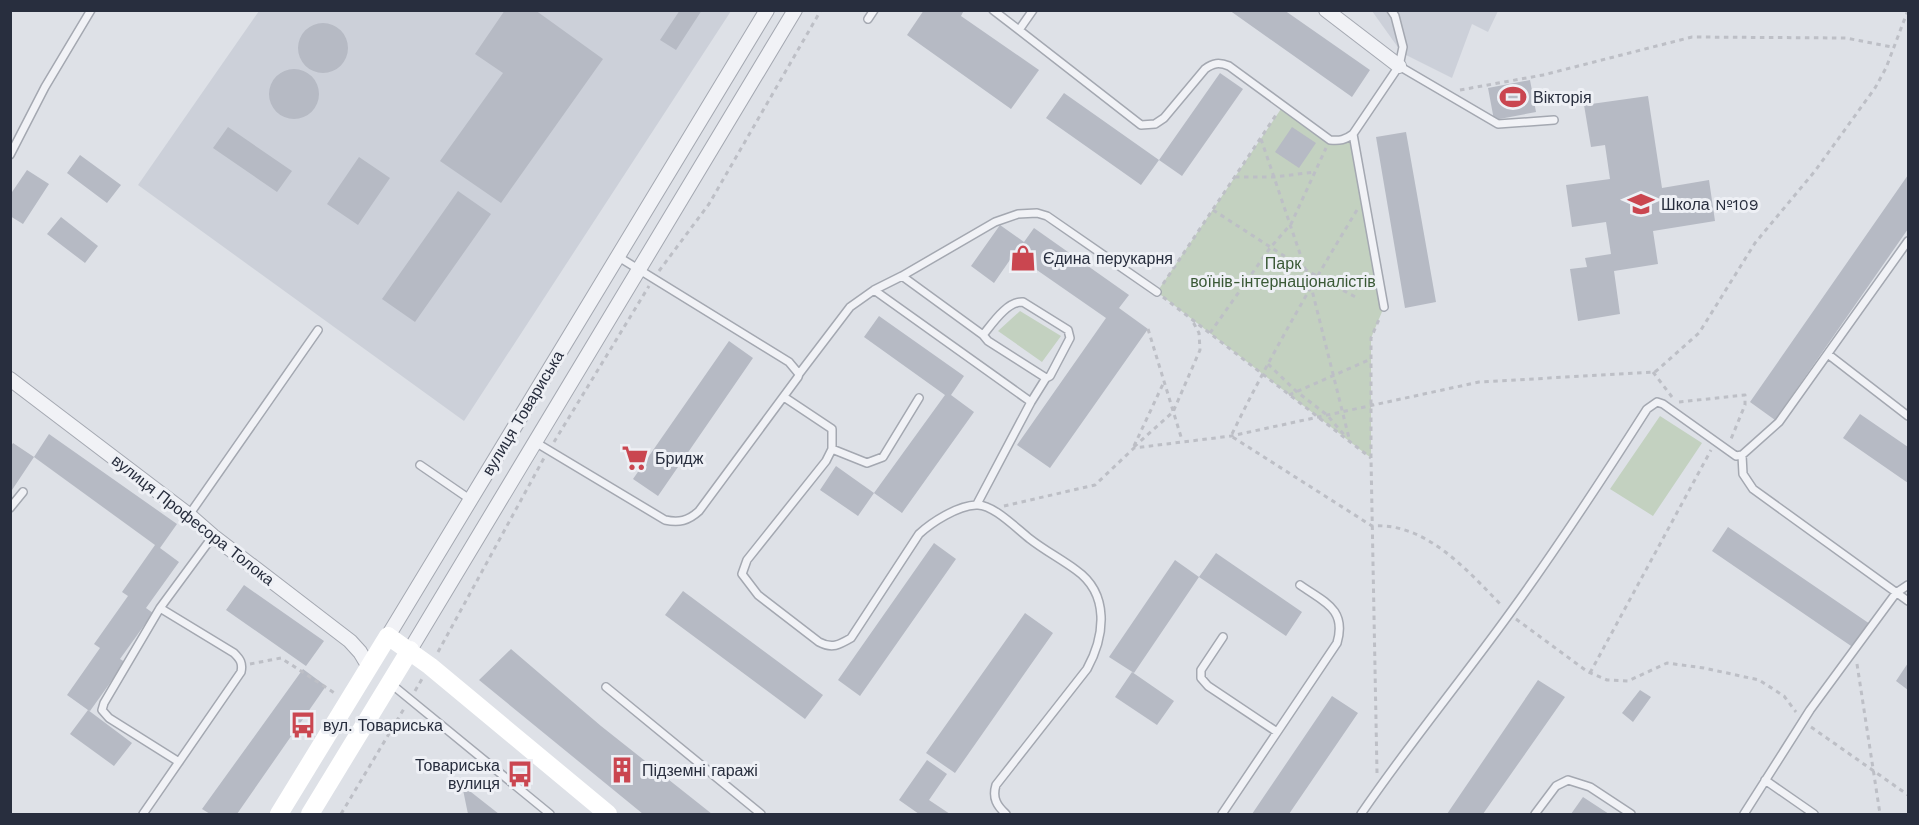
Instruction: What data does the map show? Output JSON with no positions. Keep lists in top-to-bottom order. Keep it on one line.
{"streets":{"street":["вулиця Товариська","вулиця Професора Толока"]},"crossings":[["вулиця Товариська","вулиця Професора Толока"]],"parks":["Парк воїнів-інтернаціоналістів"],"places":{"sports":["Вікторія"],"school or university":["Школа №109"],"shop":["Єдина перукарня"],"supermarket":["Бридж"],"bus stop":["вул. Товариська","Товариська вулиця"],"building":["Підземні гаражі"]}}
